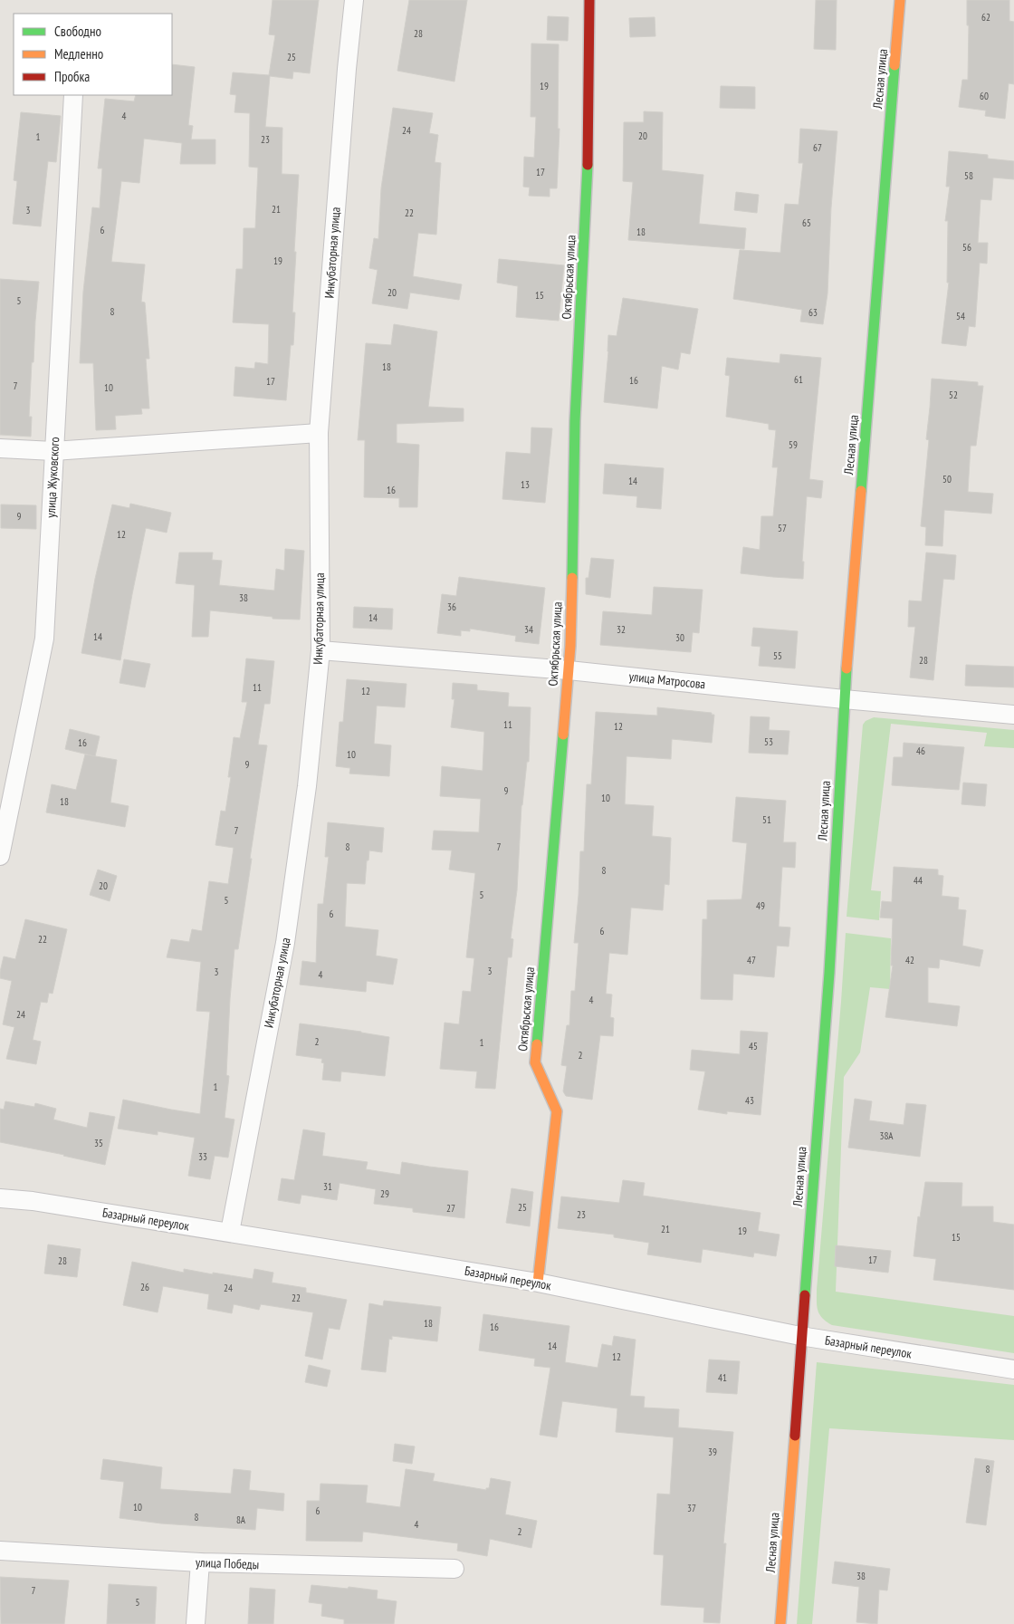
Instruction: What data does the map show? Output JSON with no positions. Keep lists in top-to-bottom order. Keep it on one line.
{"streets":{"street":["Лесная улица","Инкубаторная улица","Октябрьская улица","улица Жуковского","улица Матросова","Базарный переулок","улица Победы"]},"crossings":[["Лесная улица","улица Матросова"],["Лесная улица","Базарный переулок"],["Инкубаторная улица","улица Матросова"],["Инкубаторная улица","Базарный переулок"],["Октябрьская улица","улица Матросова"],["Октябрьская улица","Базарный переулок"]],"house_numbers":["62","28","25","19","60","4","24","20","1","23","67","17","58","21","3","22","65","6","18","56","19","20","15","5","8","63","54","18","61","16","17","7","10","52","59","50","14","13","16","9","57","12","38","36","14","34","32","14","30","55","28","11","12","11","12","53","16","46","10","9","9","10","18","51","7","8","7","8","44","20","5","5","49","6","6","22","47","42","3","3","4","4","24","2","1","45","2","1","43","38А","35","33","31","29","25","27","23","21","19","15","17","28","26","24","22","18","16","14","12","41","39","8","10","37","6","8","8А","4","2","38","7","5"],"legend":["Свободно","Медленно","Пробка"]}
